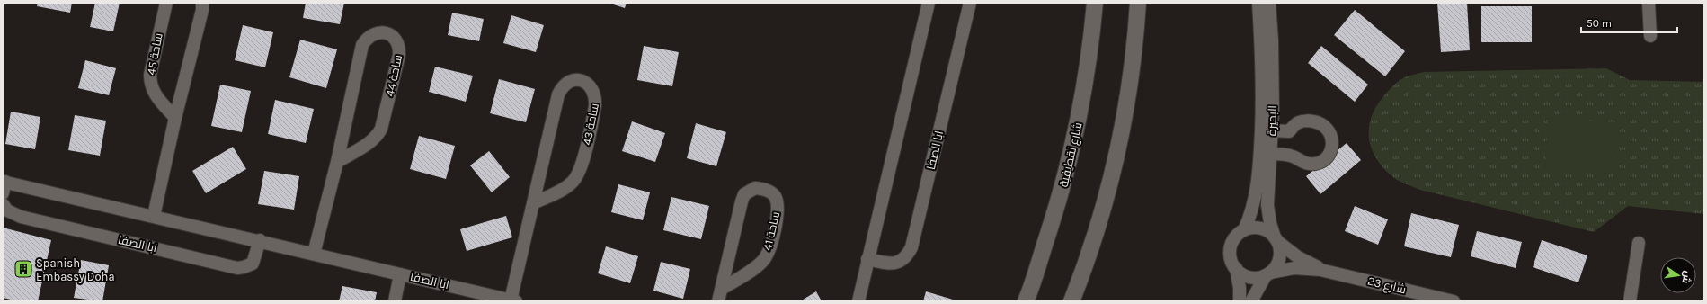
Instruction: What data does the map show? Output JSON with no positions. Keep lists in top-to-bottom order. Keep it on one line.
{"streets":{"street":["ساحة 45","ساحة 44","البحيرة","ساحة 43","ابا الصفا","شارع لقطيفية","ساحة 41","شارع 23"]},"crossings":[["ساحة 44","ابا الصفا"],["البحيرة","شارع 23"],["ساحة 43","ابا الصفا"]],"places":{"building":["Spanish Embassy Doha"]},"scale_bar":"50 m","north":"right"}
